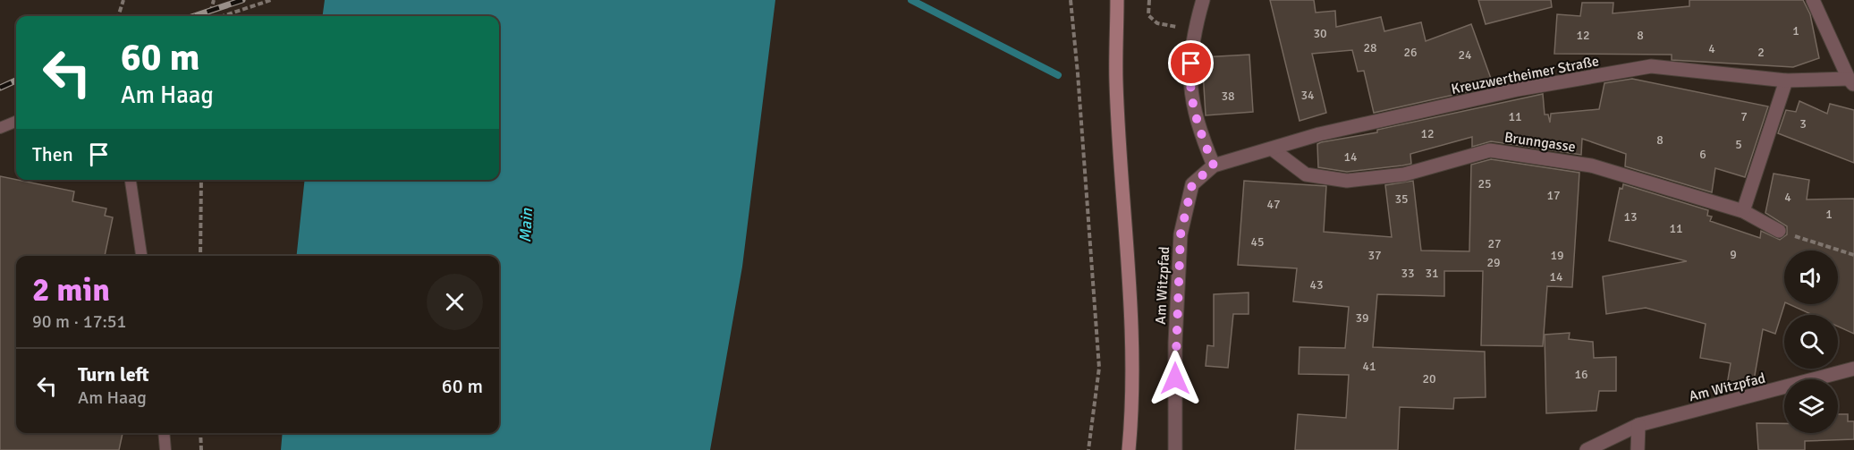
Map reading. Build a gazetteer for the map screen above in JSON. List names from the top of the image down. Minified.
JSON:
{"streets":{"street":["Kreuzwertheimer Straße","Brunngasse","Am Witzpfad"]},"crossings":[["Kreuzwertheimer Straße","Brunngasse"],["Kreuzwertheimer Straße","Am Witzpfad"]],"water":["Main"],"house_numbers":["1","30","12","8","28","4","26","2","24","34","38","11","7","3","12","8","5","6","14","25","17","4","35","47","1","13","11","45","27","9","37","19","29","33","31","14","43","39","41","16","20"],"page":{"turn":["60 m","Am Haag"],"then":"Then","heading":["2 min","90 m · 17:51"],"list":[{"name":"Turn left","note":"Am Haag","value":"60 m"}]}}
